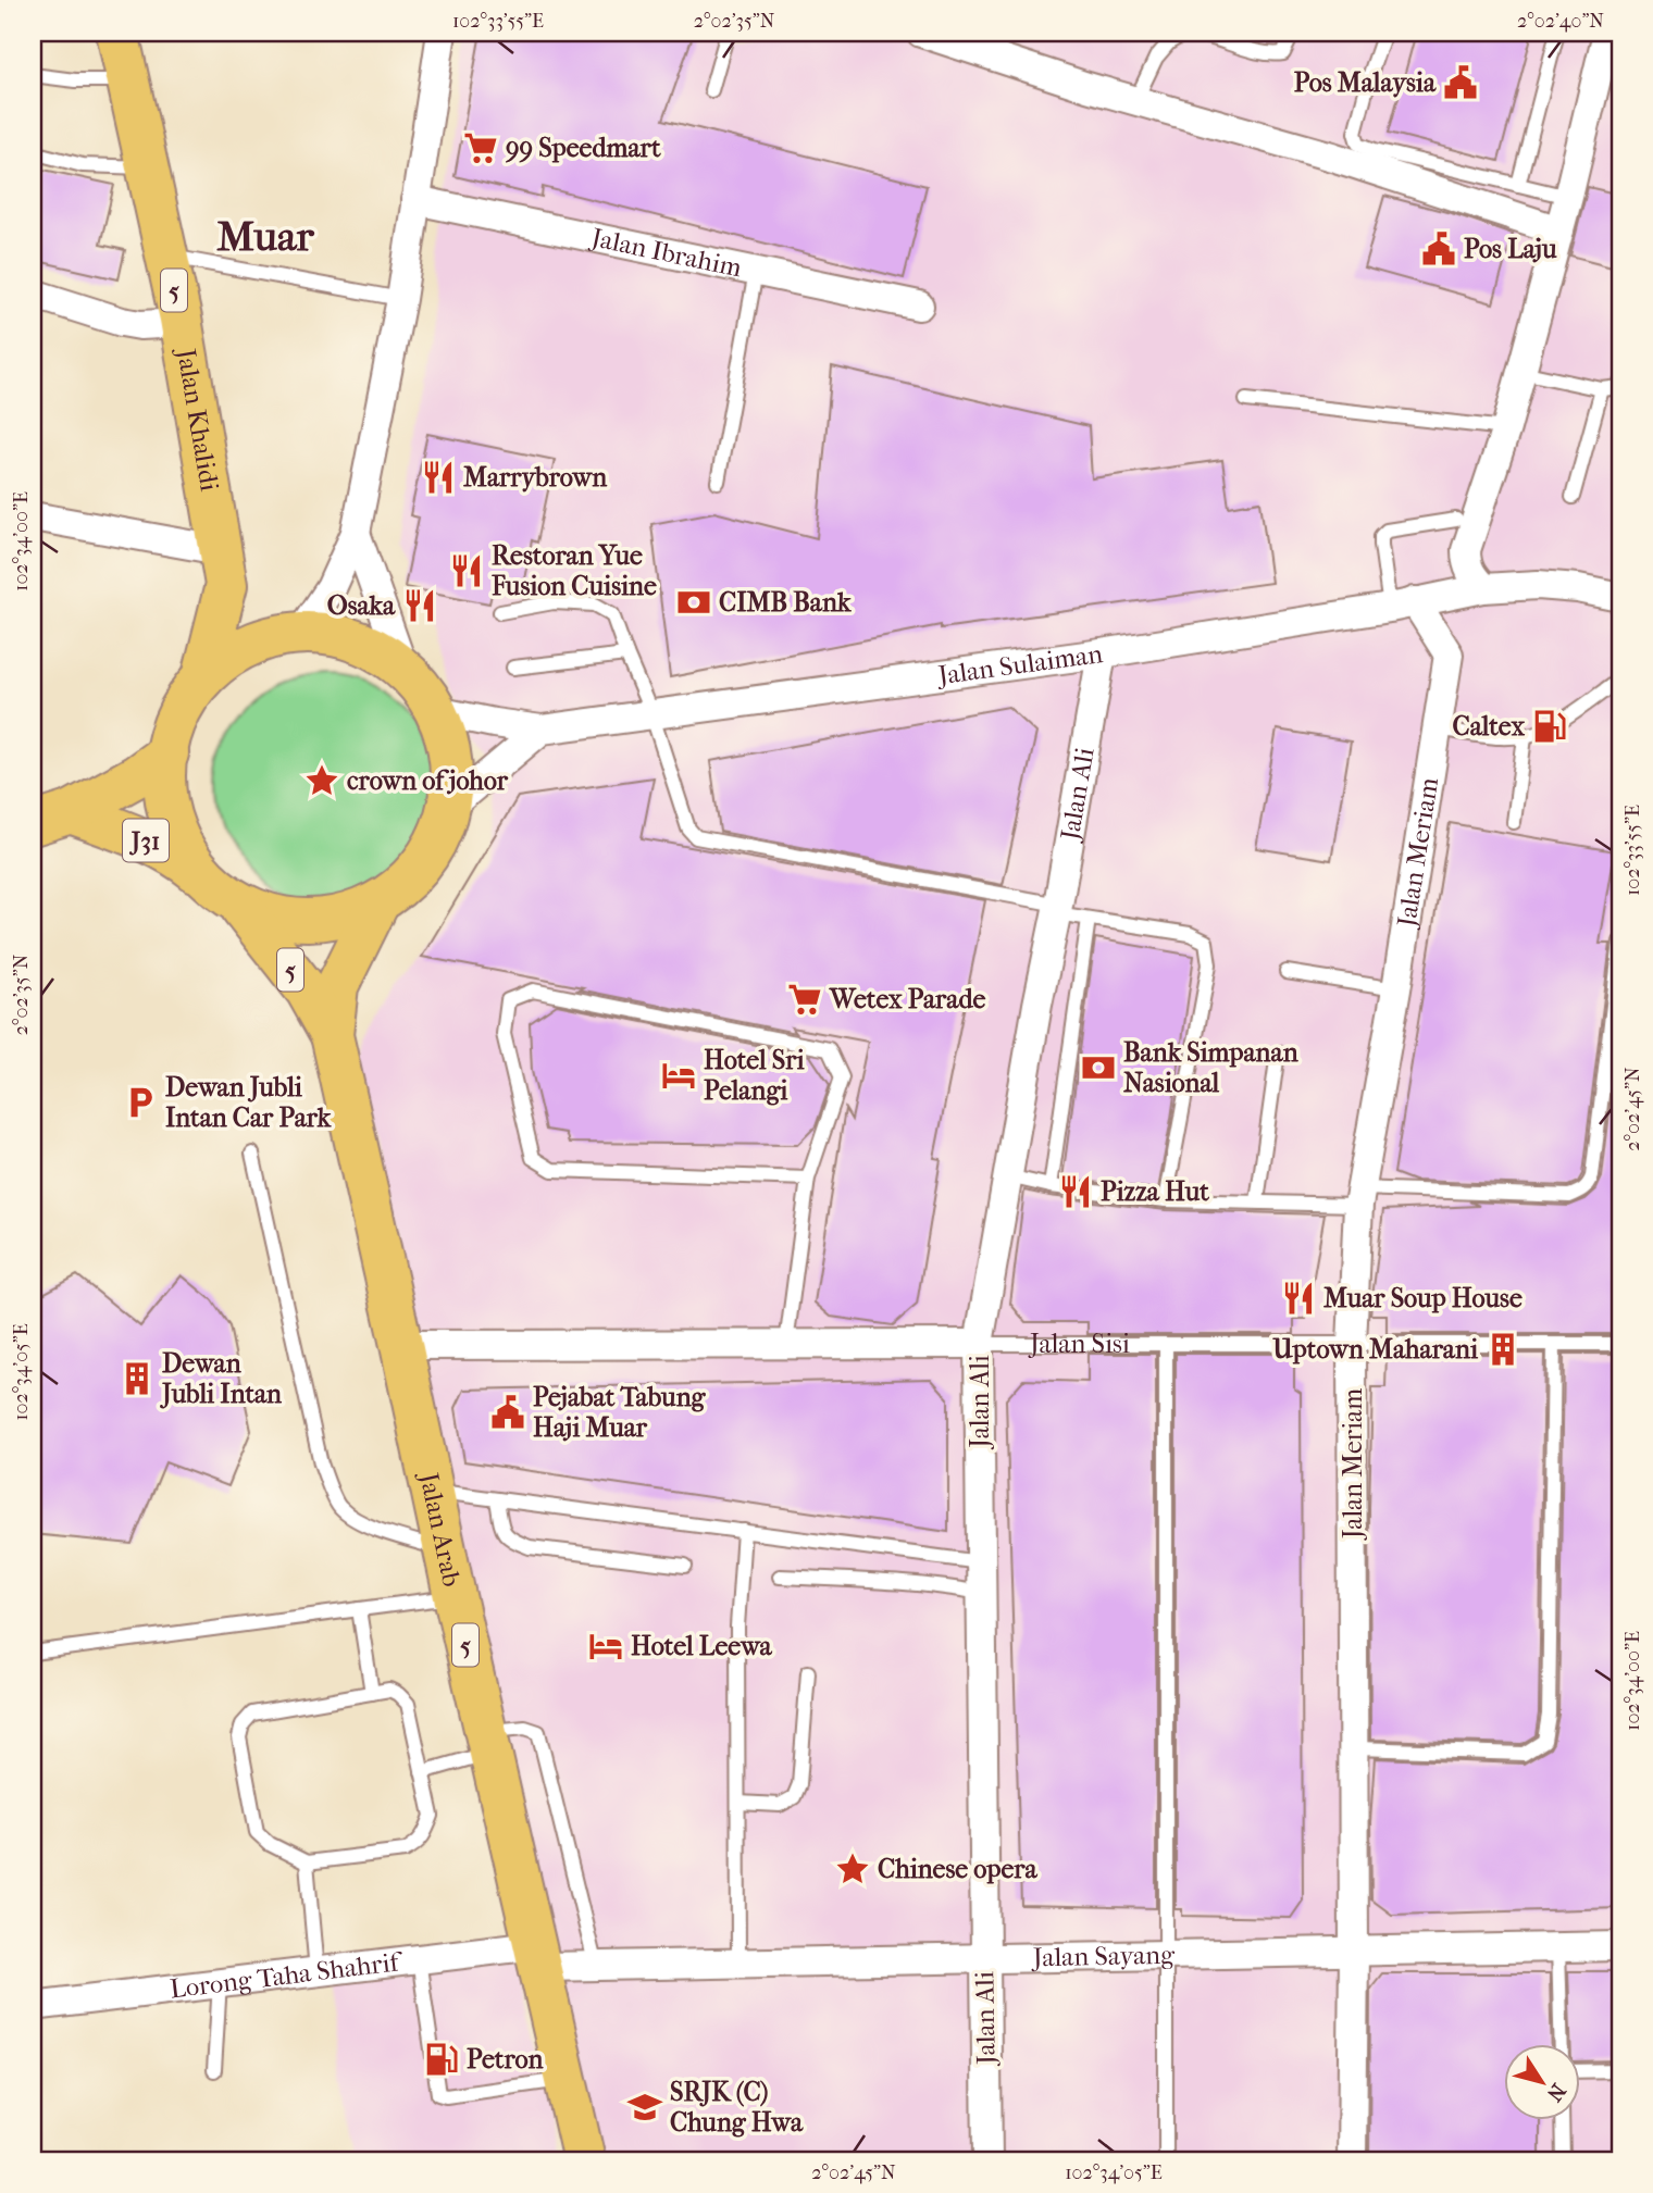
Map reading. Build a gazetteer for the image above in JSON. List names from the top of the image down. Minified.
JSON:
{"streets":{"main road":["5","Jalan Khalidi","J31","Jalan Arab"],"street":["Jalan Ibrahim","Jalan Sulaiman","Jalan Ali","Jalan Meriam","Jalan Sisi","Jalan Sayang","Lorong Taha Shahrif"]},"crossings":[["5","Jalan Khalidi"],["5","J31"],["5","Jalan Arab"],["Jalan Sulaiman","Jalan Ali"],["Jalan Sulaiman","Jalan Meriam"],["Jalan Ali","Jalan Sisi"],["Jalan Ali","Jalan Sayang"],["Jalan Meriam","Jalan Sisi"],["Jalan Meriam","Jalan Sayang"],["Jalan Sisi","Jalan Arab"],["Jalan Arab","Jalan Sayang"],["Jalan Arab","Lorong Taha Shahrif"],["Jalan Sayang","Lorong Taha Shahrif"]],"districts":["Muar"],"places":{"public building":["Pos Malaysia","Pos Laju","Pejabat Tabung Haji Muar"],"supermarket":["99 Speedmart","Wetex Parade"],"restaurant":["Marrybrown","Restoran Yue Fusion Cuisine","Osaka","Pizza Hut","Muar Soup House"],"bank":["CIMB Bank","Bank Simpanan Nasional"],"fuel station":["Caltex","Petron"],"place":["crown of johor","Chinese opera"],"hotel":["Hotel Sri Pelangi","Hotel Leewa"],"parking":["Dewan Jubli Intan Car Park"],"building":["Uptown Maharani","Dewan Jubli Intan"],"school or university":["SRJK (C) Chung Hwa"]},"north":"bottom right","coordinates":["102°33'55\"E","2°02'35\"N","2°02'40\"N","102°34'00\"E","2°02'45\"N","102°34'05\"E"]}
